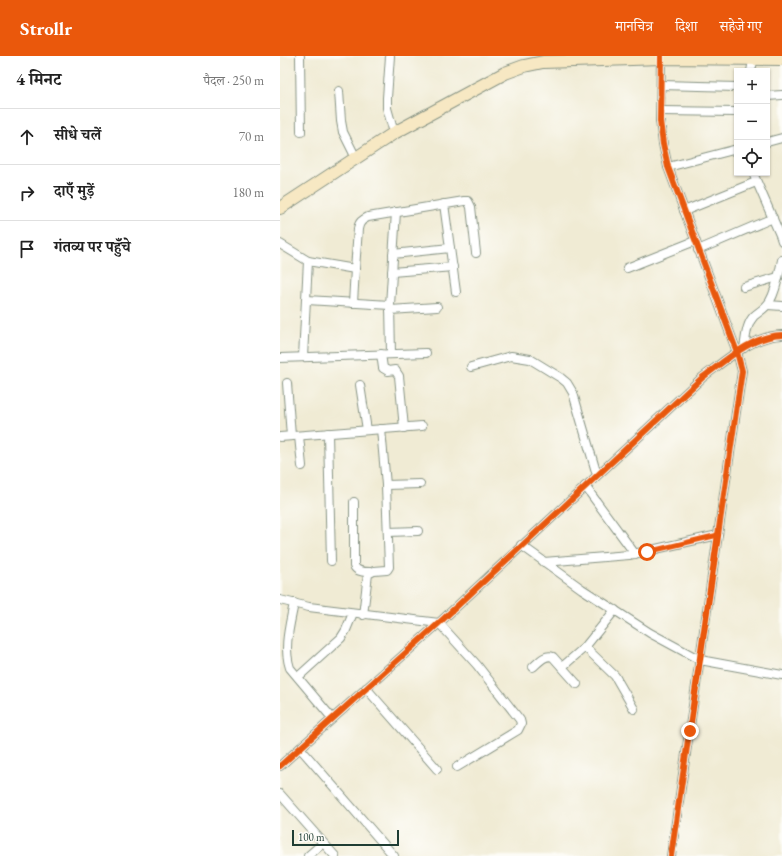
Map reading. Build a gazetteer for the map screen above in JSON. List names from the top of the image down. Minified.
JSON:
{"scale_bar":"100 m","page":{"header":"Strollr","nav":["मानचित्र","दिशा","सहेजे गए"],"heading":["4 मिनट","पैदल · 250 m"],"map_buttons":["+","−"],"list":[["सीधे चलें","70 m"],["दाएँ मुड़ें","180 m"],"गंतव्य पर पहुँचे"],"scale":"100 m"}}
